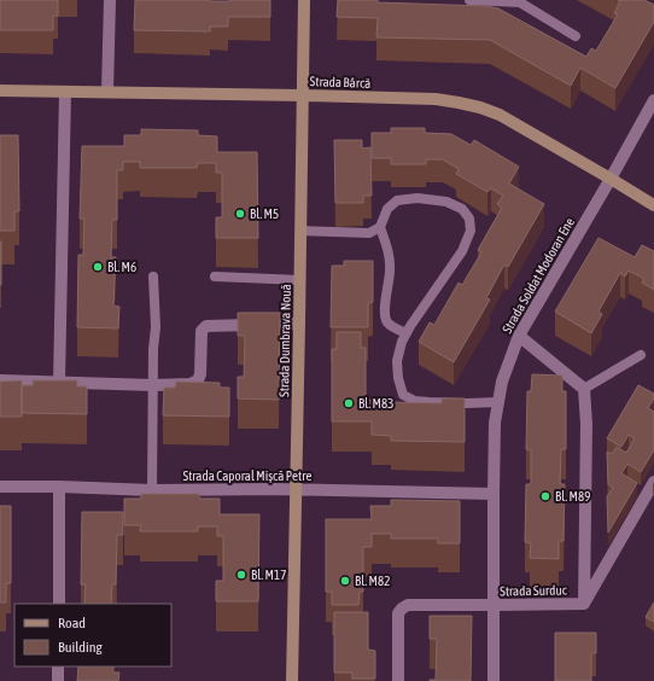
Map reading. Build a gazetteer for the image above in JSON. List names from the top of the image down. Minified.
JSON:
{"streets":{"street":["Strada Bârcă","Strada Soldat Modoran Ene","Strada Dumbrava Nouă","Strada Caporal Mișcă Petre","Strada Surduc"]},"crossings":[["Strada Bârcă","Strada Soldat Modoran Ene"],["Strada Bârcă","Strada Dumbrava Nouă"],["Strada Soldat Modoran Ene","Strada Caporal Mișcă Petre"],["Strada Soldat Modoran Ene","Strada Surduc"],["Strada Dumbrava Nouă","Strada Caporal Mișcă Petre"]],"places":["Bl. M5","Bl. M6","Bl. M83","Bl. M89","Bl. M17","Bl. M82"],"legend":["Road","Building"]}
